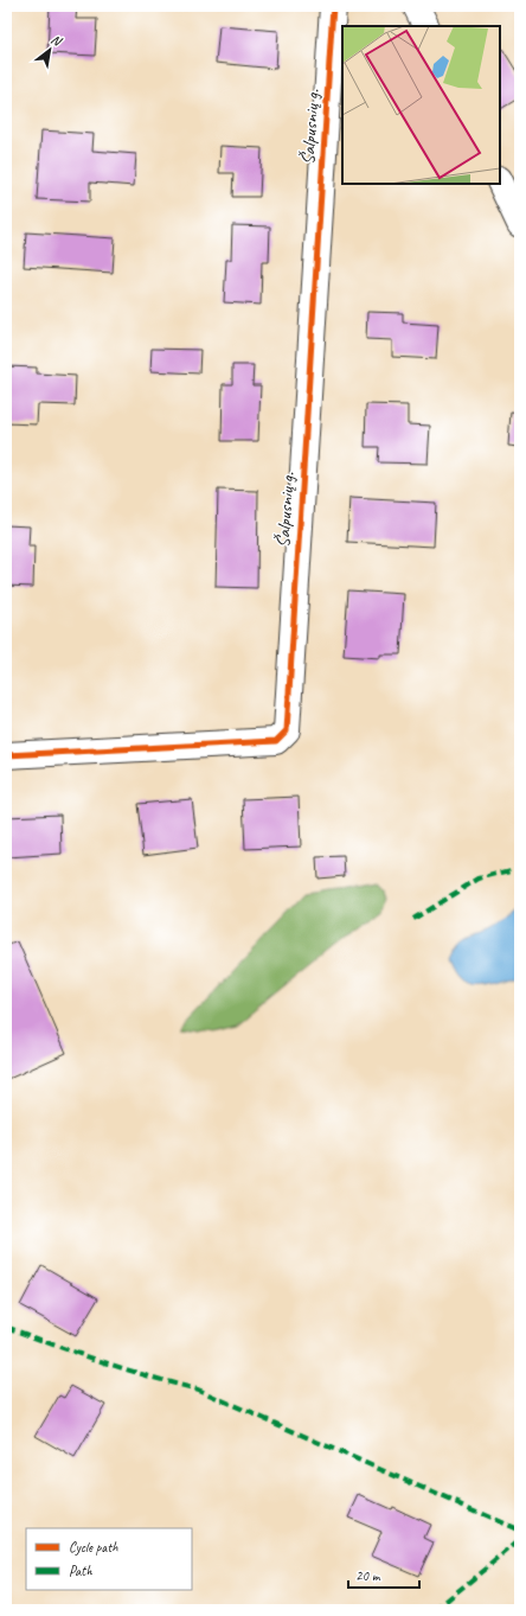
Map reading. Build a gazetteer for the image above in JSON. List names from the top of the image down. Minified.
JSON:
{"streets":{"street":["Šalpusnių g."]},"legend":["Cycle path","Path"],"scale_bar":"20 m","north":"top right"}
